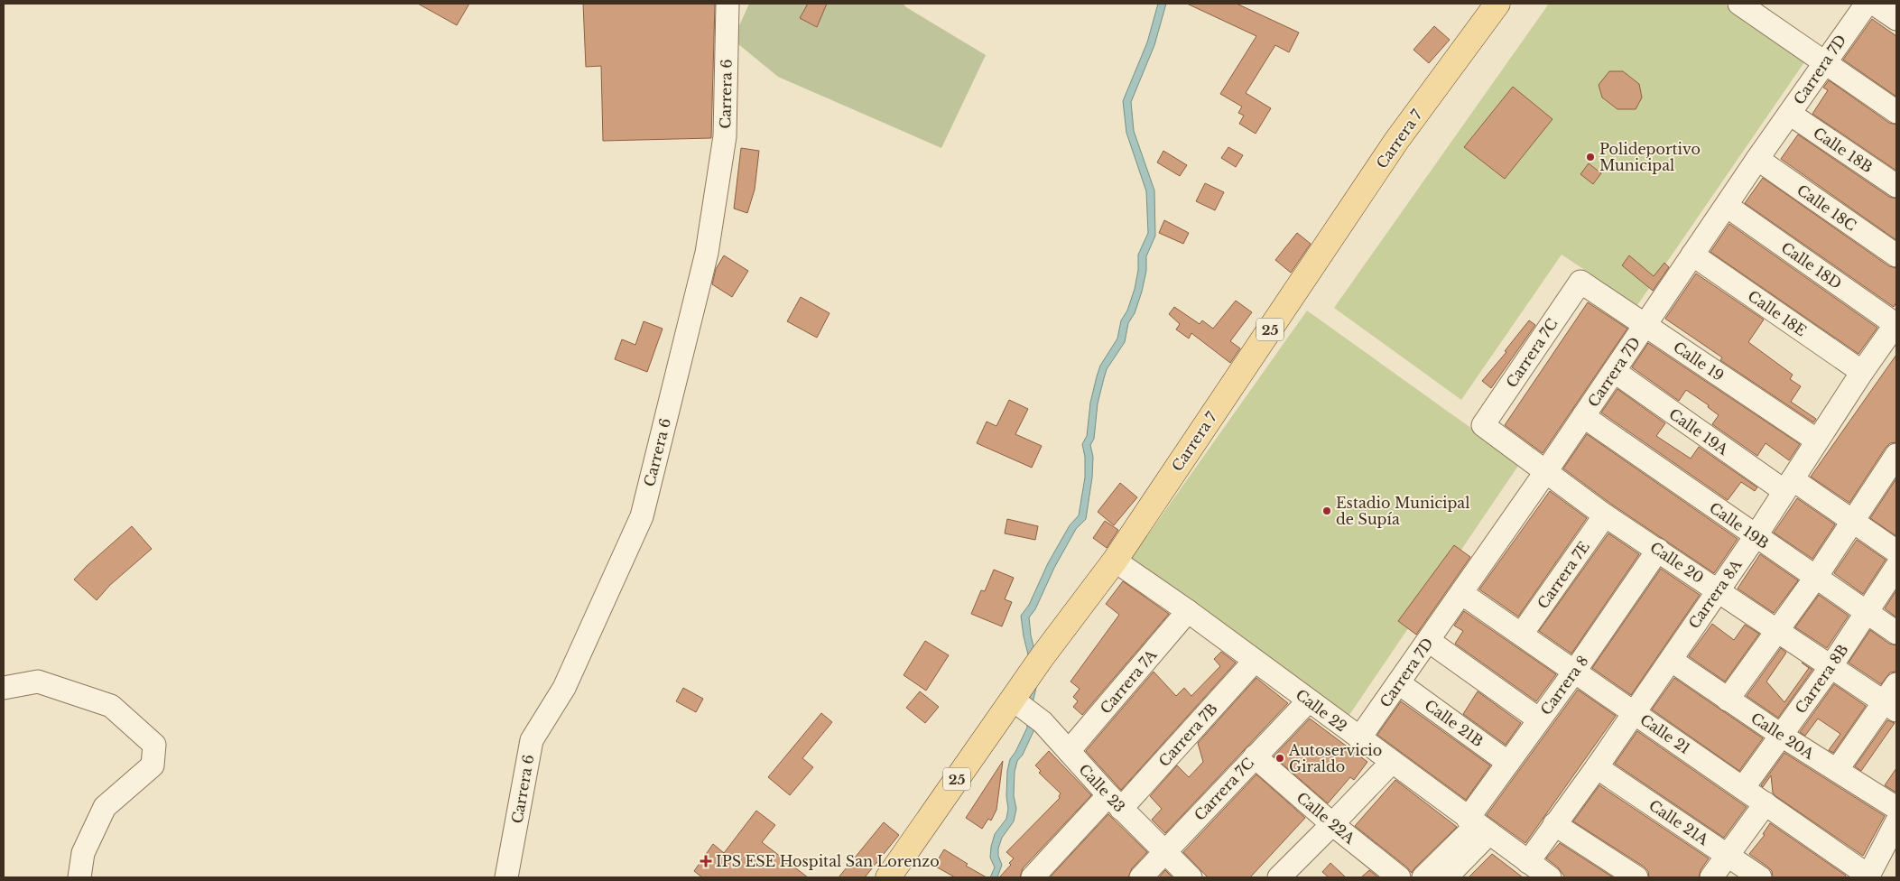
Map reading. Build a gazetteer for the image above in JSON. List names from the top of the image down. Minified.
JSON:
{"streets":{"main road":["Carrera 7","25"],"street":["Carrera 7D","Carrera 6","Calle 18B","Calle 18C","Calle 18D","Calle 18E","Carrera 7C","Calle 19","Calle 19A","Calle 19B","Calle 20","Carrera 7E","Carrera 8A","Carrera 8B","Carrera 7A","Carrera 8","Calle 22","Calle 21B","Calle 21","Carrera 7B","Calle 20A","Calle 23","Calle 22A","Calle 21A"]},"crossings":[["Carrera 7D","Calle 18B"],["Carrera 7D","Calle 18C"],["Carrera 7D","Calle 18D"],["Carrera 7D","Calle 18E"],["Carrera 7D","Calle 19"],["Carrera 7D","Calle 19A"],["Carrera 7D","Calle 19B"],["Carrera 7D","Calle 20"],["Carrera 7D","Calle 22"],["Carrera 7D","Calle 21B"],["Carrera 7D","Calle 21"],["Carrera 7","Calle 22"],["Carrera 7","Calle 23"],["Calle 18D","Carrera 8A"],["Calle 18E","Carrera 8A"],["Carrera 7C","Calle 19"],["Carrera 7C","Calle 20"],["Carrera 7C","Calle 22"],["Carrera 7C","Calle 23"],["Carrera 7C","Calle 22A"],["Calle 19","Carrera 8A"],["Calle 19A","Carrera 8A"],["Calle 19B","Carrera 8A"],["Calle 19B","Carrera 8B"],["Calle 20","Carrera 7E"],["Calle 20","Carrera 8A"],["Calle 20","Carrera 8B"],["Calle 20","Carrera 8"],["Carrera 7E","Calle 21"],["Carrera 8A","Calle 22"],["Carrera 8A","Calle 21"],["Carrera 8A","Calle 20A"],["Carrera 8A","Calle 21A"],["Carrera 8B","Calle 21"],["Carrera 8B","Calle 20A"],["Carrera 7A","Calle 22"],["Carrera 7A","Calle 23"],["Carrera 8","Calle 22"],["Carrera 8","Calle 21B"],["Carrera 8","Calle 21"],["Calle 22","Carrera 7B"],["Carrera 7B","Calle 23"]],"places":{"other":["Polideportivo Municipal","Estadio Municipal de Supía","Autoservicio Giraldo"],"health":["IPS ESE Hospital San Lorenzo"]}}
